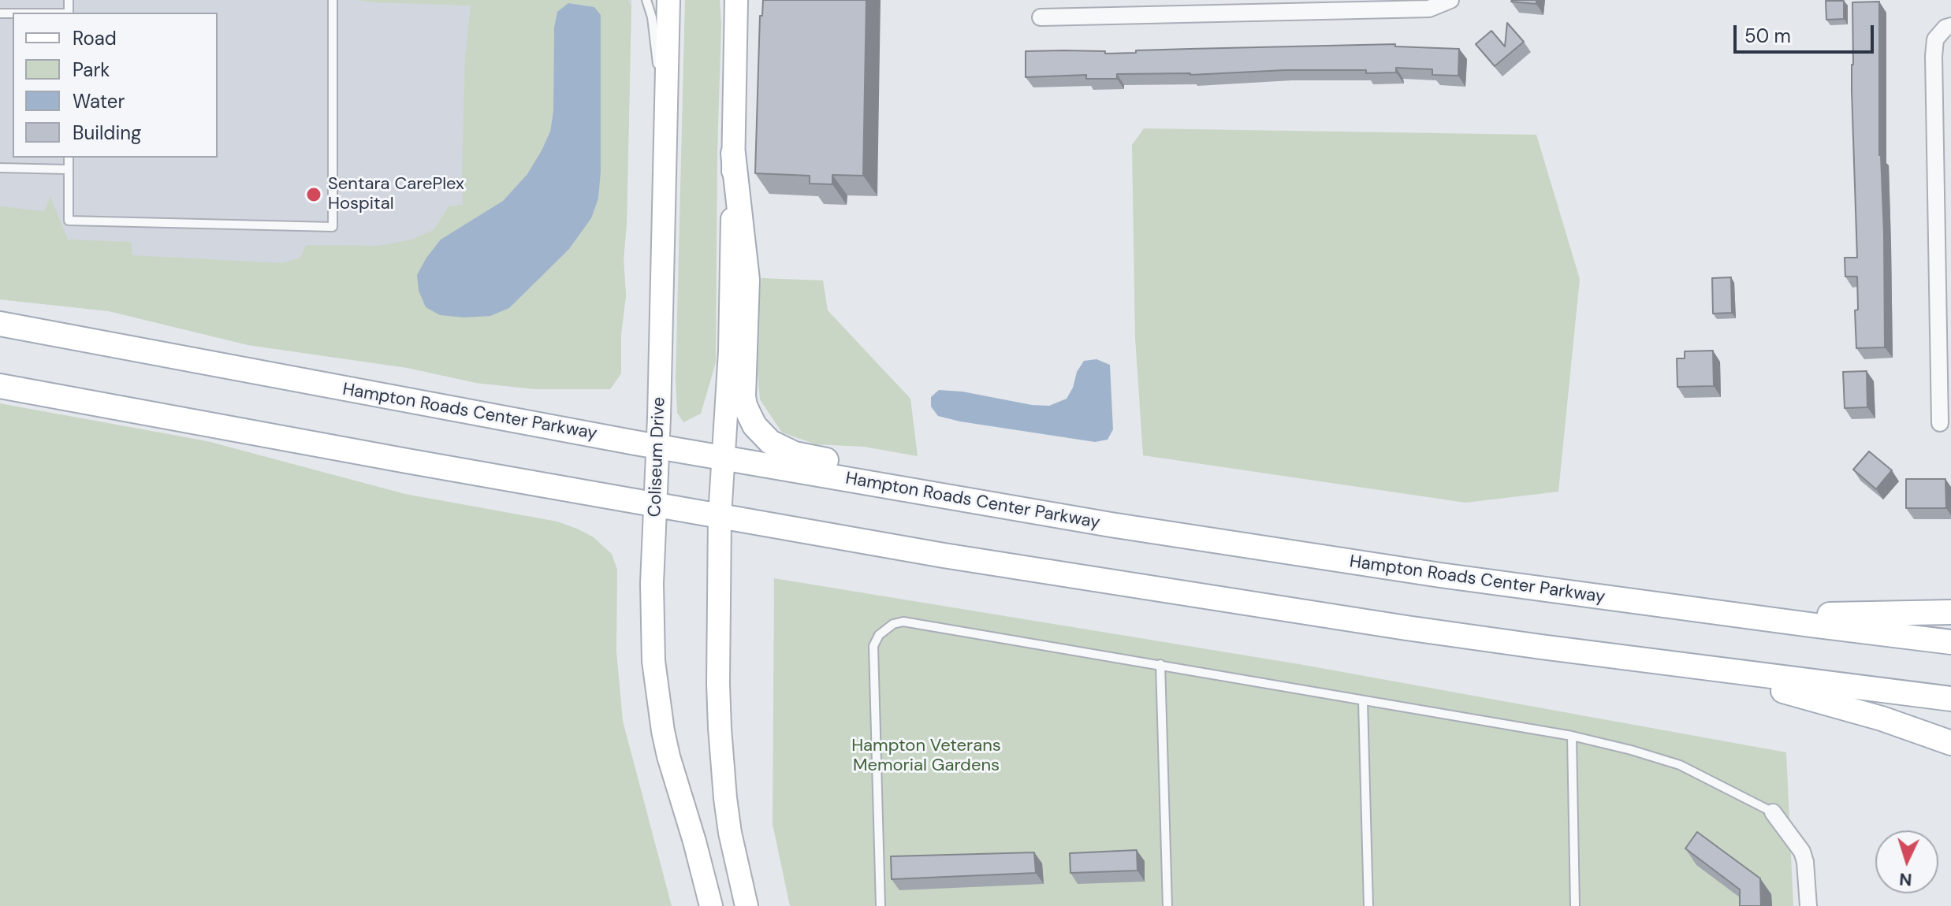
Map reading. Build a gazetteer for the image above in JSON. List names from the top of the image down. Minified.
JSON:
{"streets":{"main road":["Hampton Roads Center Parkway"],"street":["Coliseum Drive"]},"crossings":[["Hampton Roads Center Parkway","Coliseum Drive"]],"parks":["Hampton Veterans Memorial Gardens"],"places":["Sentara CarePlex Hospital"],"legend":["Road","Park","Water","Building"],"scale_bar":"50 m","north":"bottom"}
